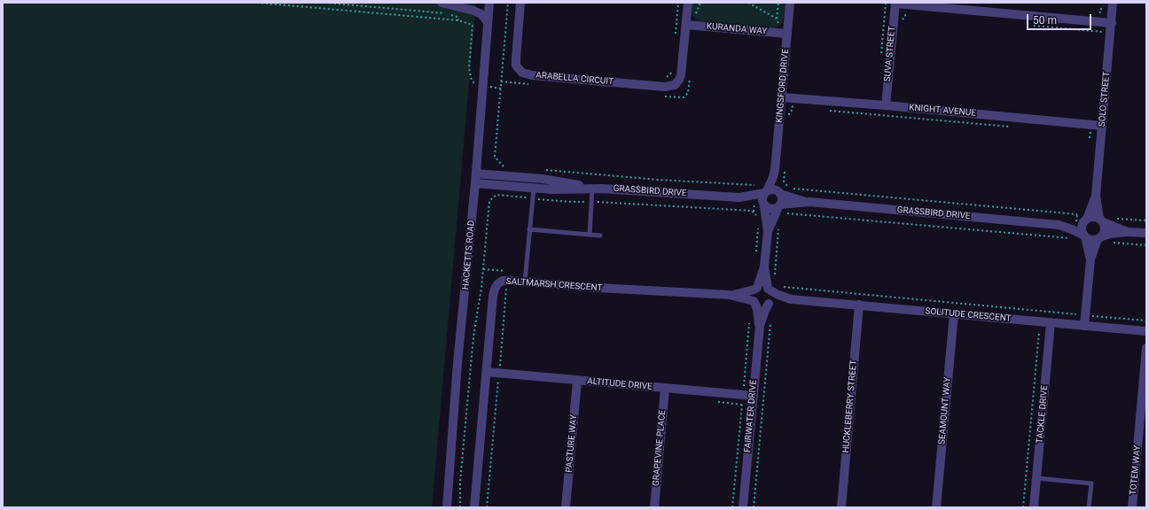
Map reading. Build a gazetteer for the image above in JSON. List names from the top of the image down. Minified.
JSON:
{"streets":{"street":["KURANDA WAY","SUVA STREET","ARABELLA CIRCUIT","KINGSFORD DRIVE","SOLO STREET","KNIGHT AVENUE","GRASSBIRD DRIVE","HACKETTS ROAD","SALTMARSH CRESCENT","SOLITUDE CRESCENT","ALTITUDE DRIVE","HUCKLEBERRY STREET","SEAMOUNT WAY","TACKLE DRIVE","FAIRWATER DRIVE","PASTURE WAY","GRAPEVINE PLACE","TOTEM WAY"]},"crossings":[["KURANDA WAY","ARABELLA CIRCUIT"],["KURANDA WAY","KINGSFORD DRIVE"],["SUVA STREET","KNIGHT AVENUE"],["KINGSFORD DRIVE","KNIGHT AVENUE"],["KINGSFORD DRIVE","GRASSBIRD DRIVE"],["SOLO STREET","KNIGHT AVENUE"],["SOLO STREET","GRASSBIRD DRIVE"],["GRASSBIRD DRIVE","HACKETTS ROAD"],["SALTMARSH CRESCENT","ALTITUDE DRIVE"],["SOLITUDE CRESCENT","HUCKLEBERRY STREET"],["SOLITUDE CRESCENT","SEAMOUNT WAY"],["SOLITUDE CRESCENT","TACKLE DRIVE"],["SOLITUDE CRESCENT","FAIRWATER DRIVE"],["ALTITUDE DRIVE","FAIRWATER DRIVE"],["ALTITUDE DRIVE","PASTURE WAY"],["ALTITUDE DRIVE","GRAPEVINE PLACE"]],"scale_bar":"50 m"}
